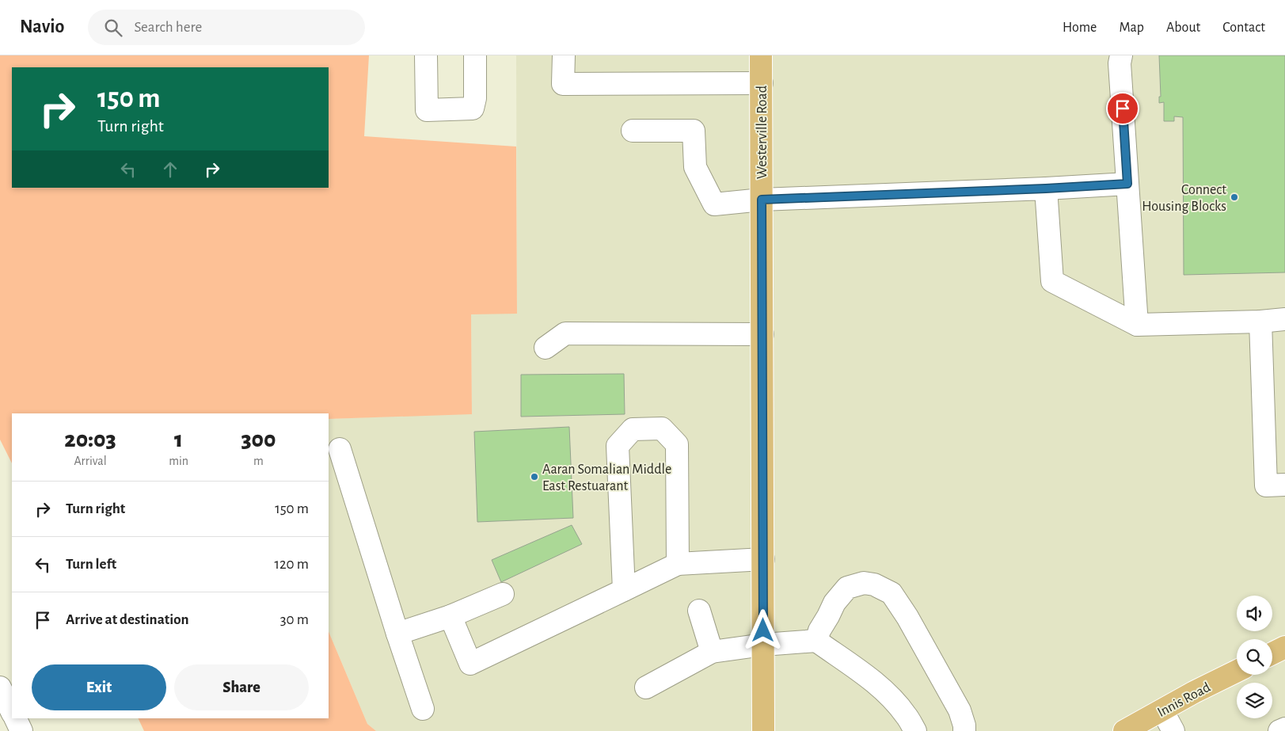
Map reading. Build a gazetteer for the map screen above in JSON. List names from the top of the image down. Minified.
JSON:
{"streets":{"main road":["Westerville Road","Innis Road"]},"places":["Connect Housing Blocks","Aaran Somalian Middle East Restuarant"],"page":{"header":"Navio","search":"Search here","nav":["Home","Map","About","Contact"],"turn":["150 m","Turn right"],"eta":["20:03","Arrival","1","min","300","m"],"list":[{"name":"Turn right","value":"150 m"},{"name":"Turn left","value":"120 m"},{"name":"Arrive at destination","value":"30 m"}],"buttons":["Exit","Share"]}}
